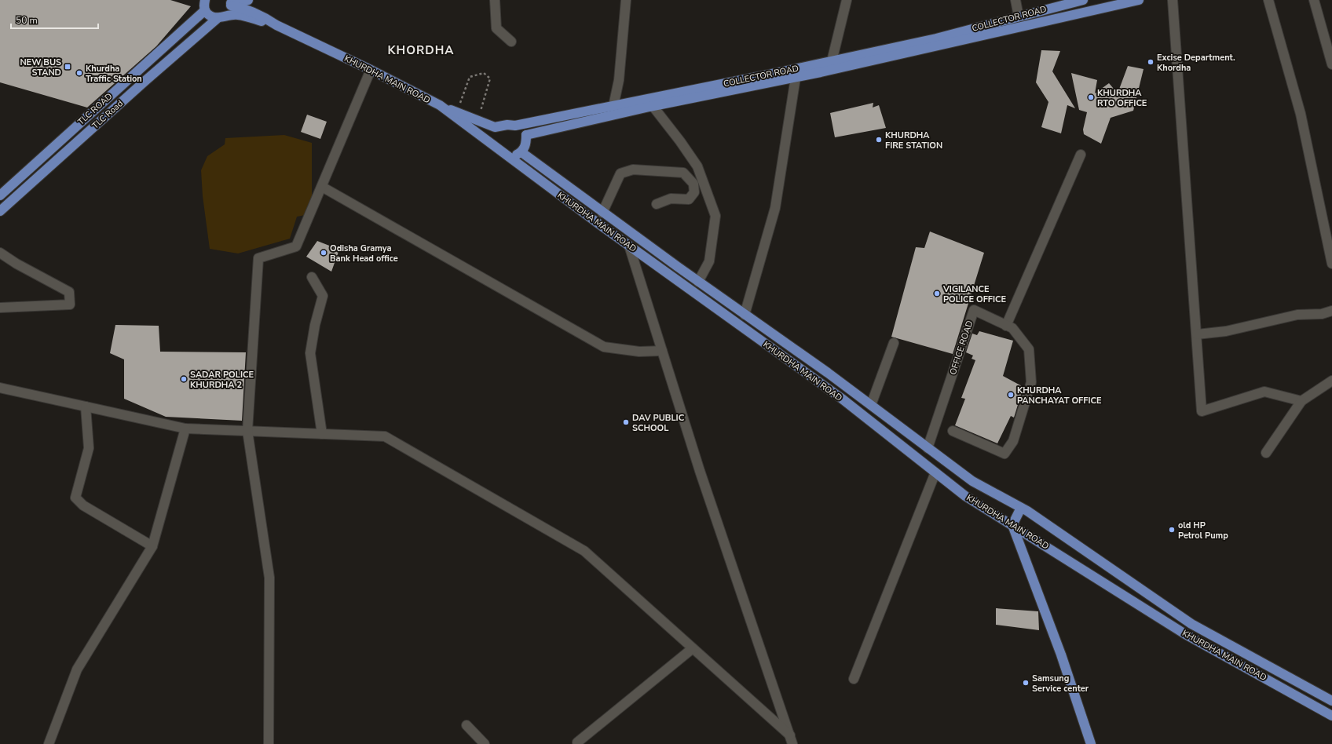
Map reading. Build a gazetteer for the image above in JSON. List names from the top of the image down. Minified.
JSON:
{"streets":{"main road":["COLLECTOR ROAD","KHURDHA MAIN ROAD","TLC ROAD","TLC Road"],"street":["OFFICE ROAD"]},"crossings":[["COLLECTOR ROAD","KHURDHA MAIN ROAD"],["KHURDHA MAIN ROAD","OFFICE ROAD"]],"districts":["KHORDHA"],"places":{"other":["Excise Department. Khordha","Khurdha Traffic Station","KHURDHA RTO OFFICE","KHURDHA FIRE STATION","Odisha Gramya Bank Head office","VIGILANCE POLICE OFFICE","SADAR POLICE KHURDHA 2","KHURDHA PANCHAYAT OFFICE","DAV PUBLIC SCHOOL","old HP Petrol Pump","Samsung Service center"],"transit":["NEW BUS STAND"]},"scale_bar":"50 m"}
